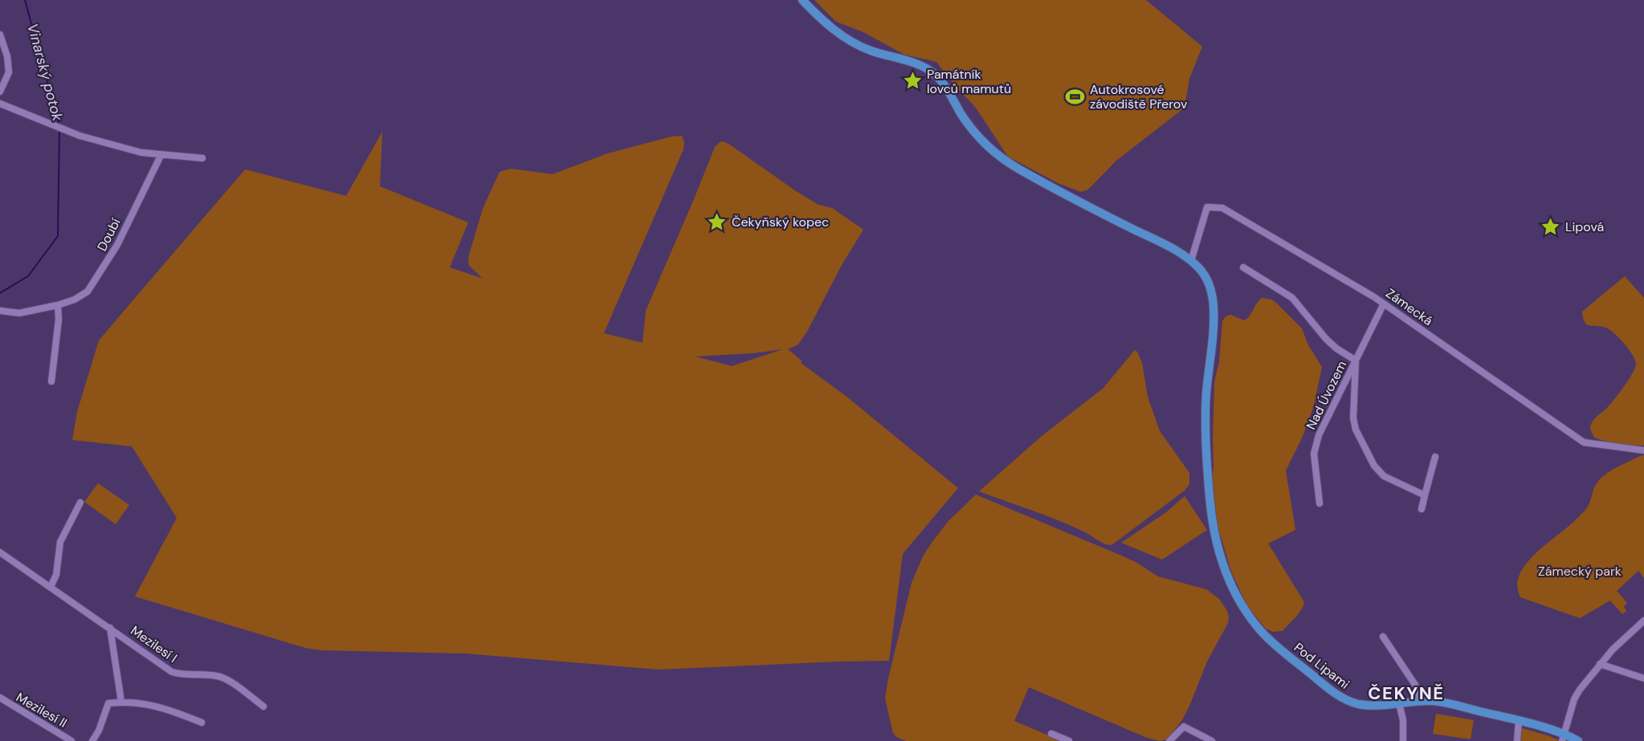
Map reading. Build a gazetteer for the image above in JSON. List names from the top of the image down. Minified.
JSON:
{"streets":{"main road":["Pod Lipami"],"street":["Doubí","Zámecká","Nad Úvozem","Mezilesí I","Mezilesí II"]},"crossings":[["Zámecká","Nad Úvozem"],["Zámecká","Pod Lipami"]],"districts":["ČEKYNĚ"],"water":["Vinarský potok"],"parks":["Zámecký park"],"places":{"place":["Památník lovců mamutů","Čekyňský kopec","Lipová"],"sports":["Autokrosové závodiště Přerov"]}}
